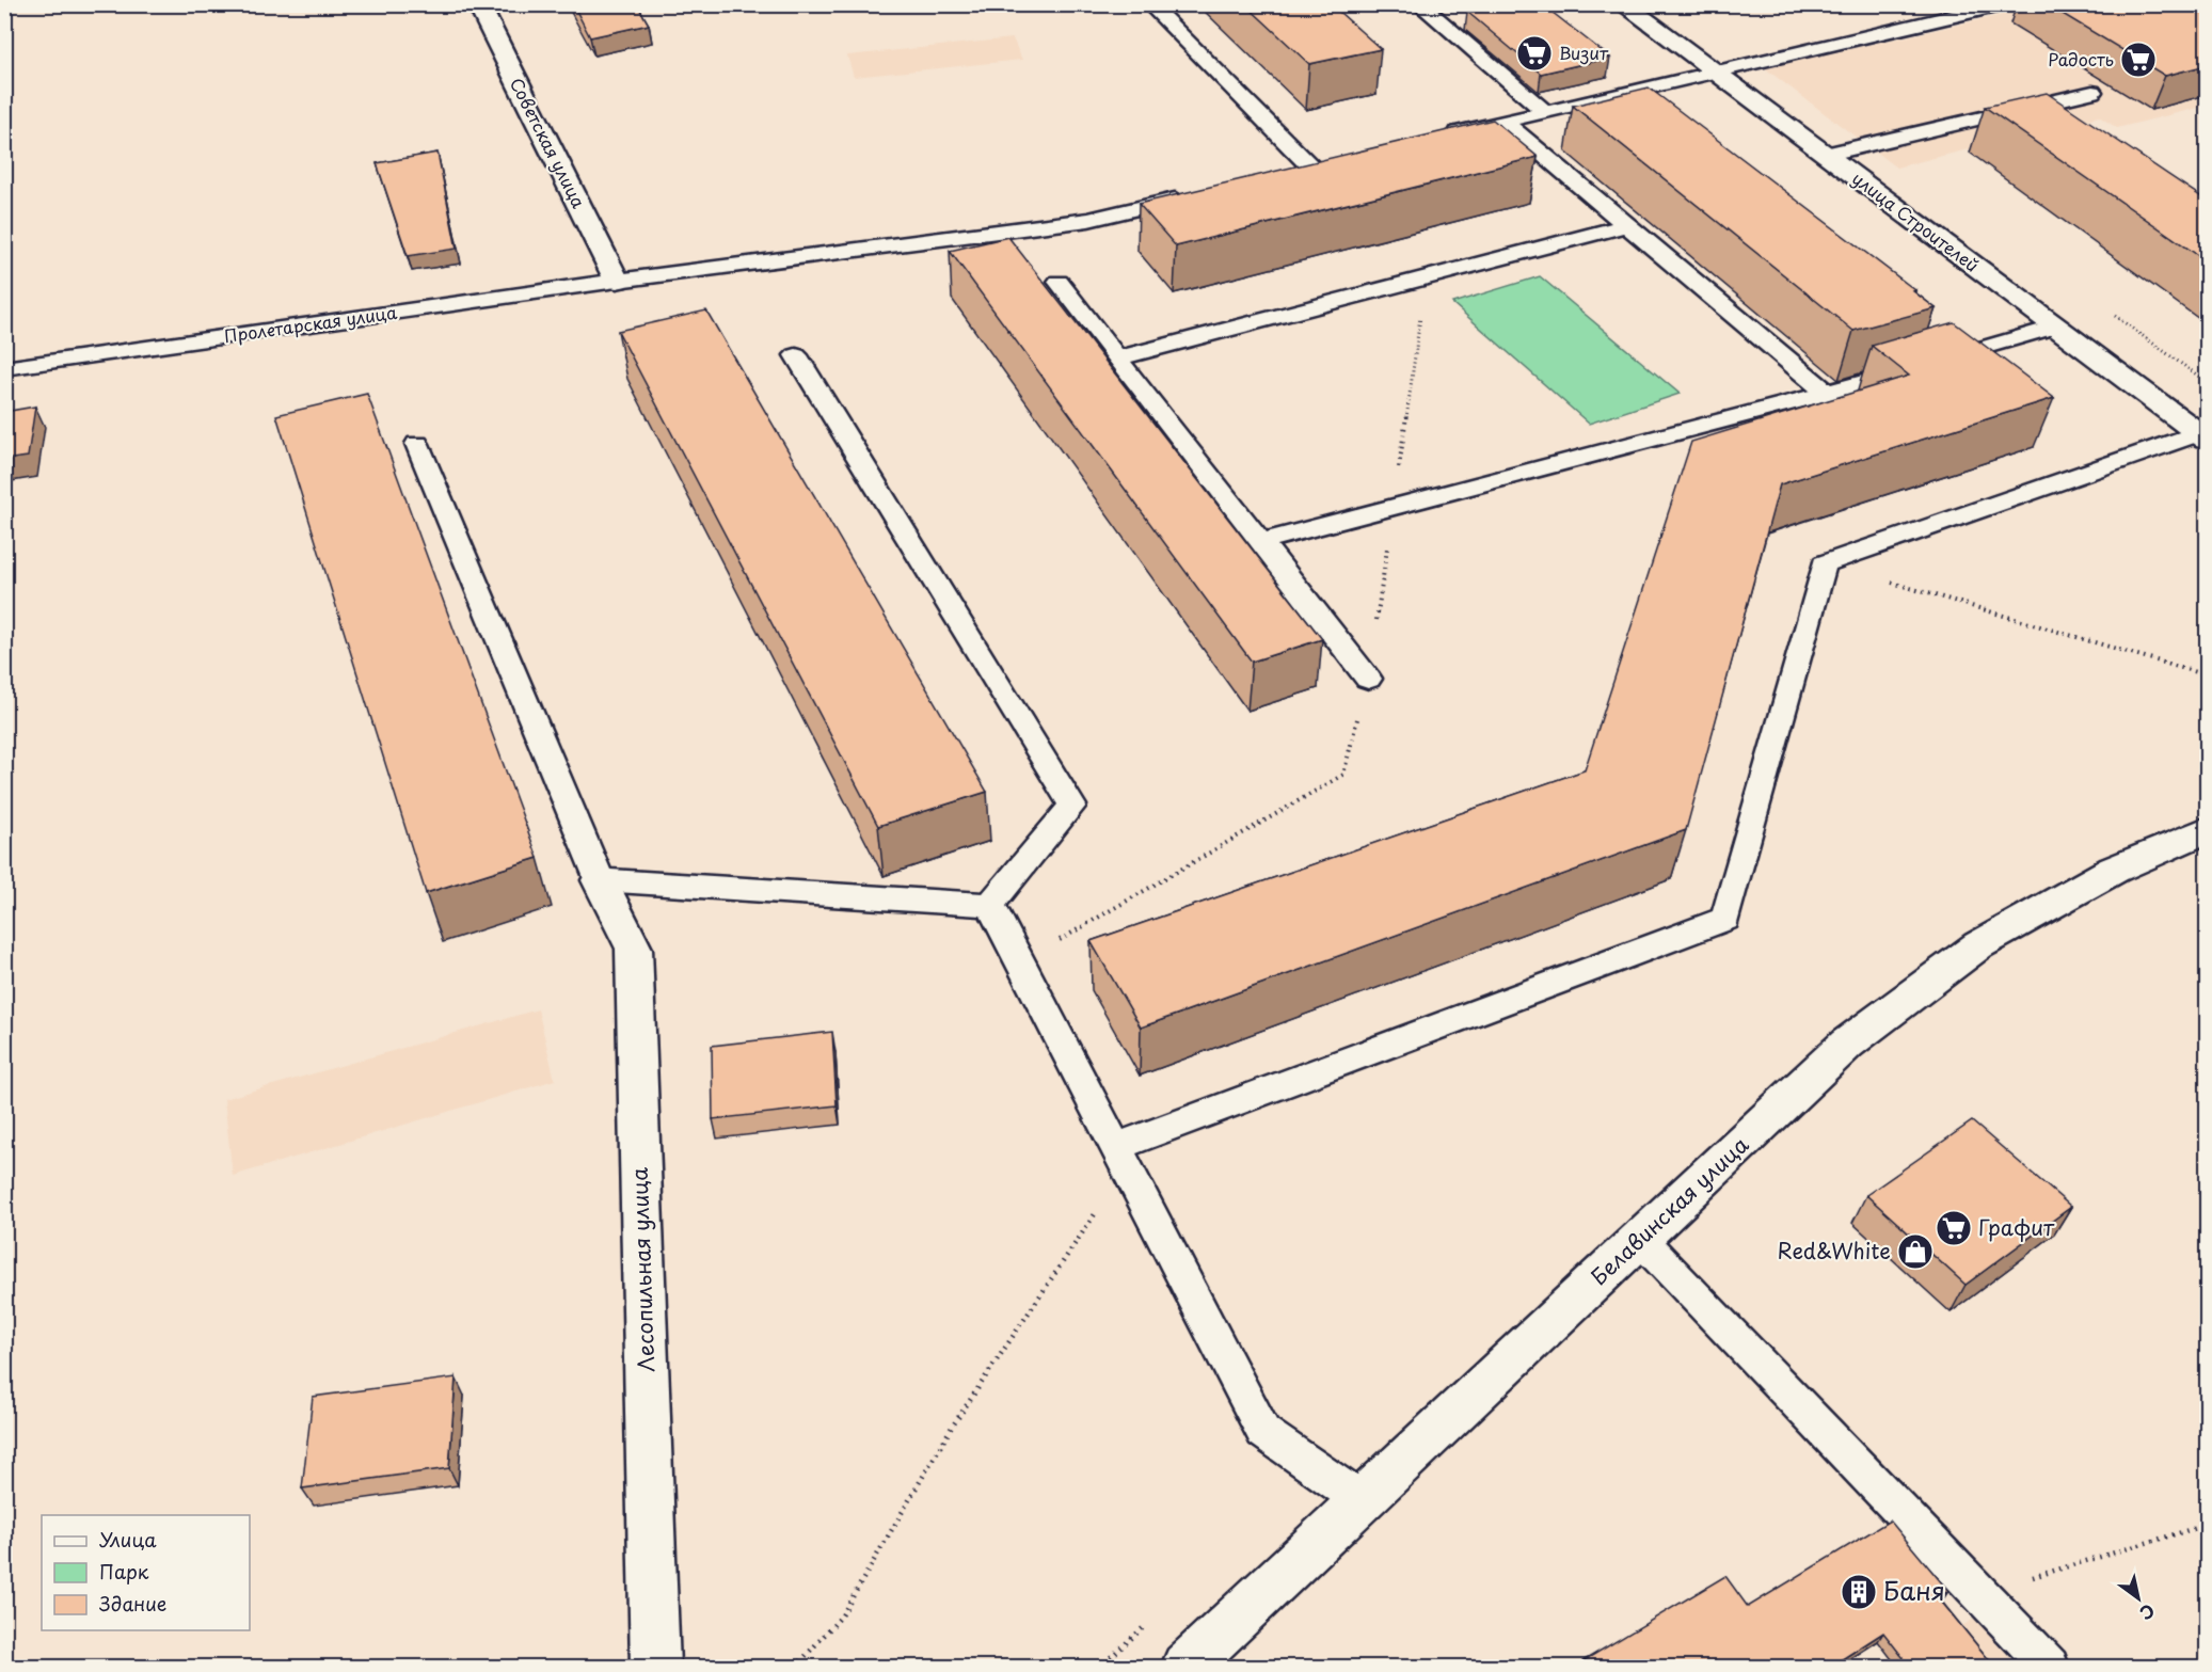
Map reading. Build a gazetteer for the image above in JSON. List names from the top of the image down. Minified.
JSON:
{"streets":{"main road":["Советская улица","улица Строителей","Белавинская улица","Лесопильная улица"],"lane":["Пролетарская улица"]},"crossings":[["Советская улица","Пролетарская улица"]],"places":{"supermarket":["Визит","Радость","Графит"],"shop":["Red&White"],"building":["Баня"]},"legend":["Улица","Парк","Здание"],"north":"bottom right"}
